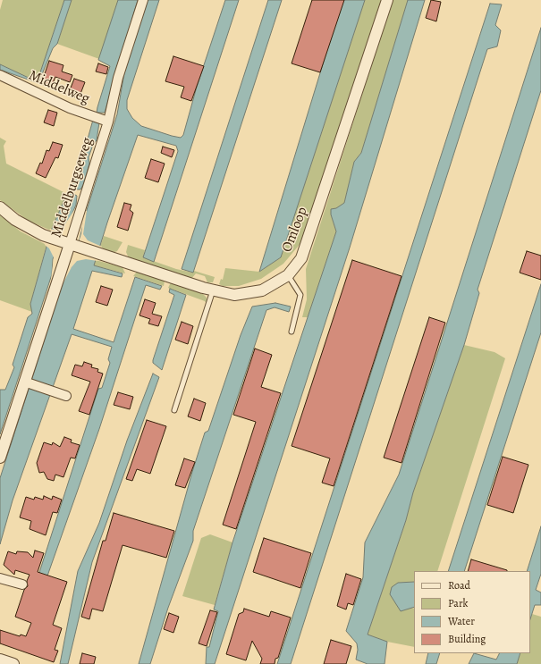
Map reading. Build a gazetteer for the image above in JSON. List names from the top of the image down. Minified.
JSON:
{"streets":{"street":["Middelweg","Middelburgseweg","Omloop"]},"crossings":[["Middelweg","Middelburgseweg"],["Middelburgseweg","Omloop"]],"legend":["Road","Park","Water","Building"]}
